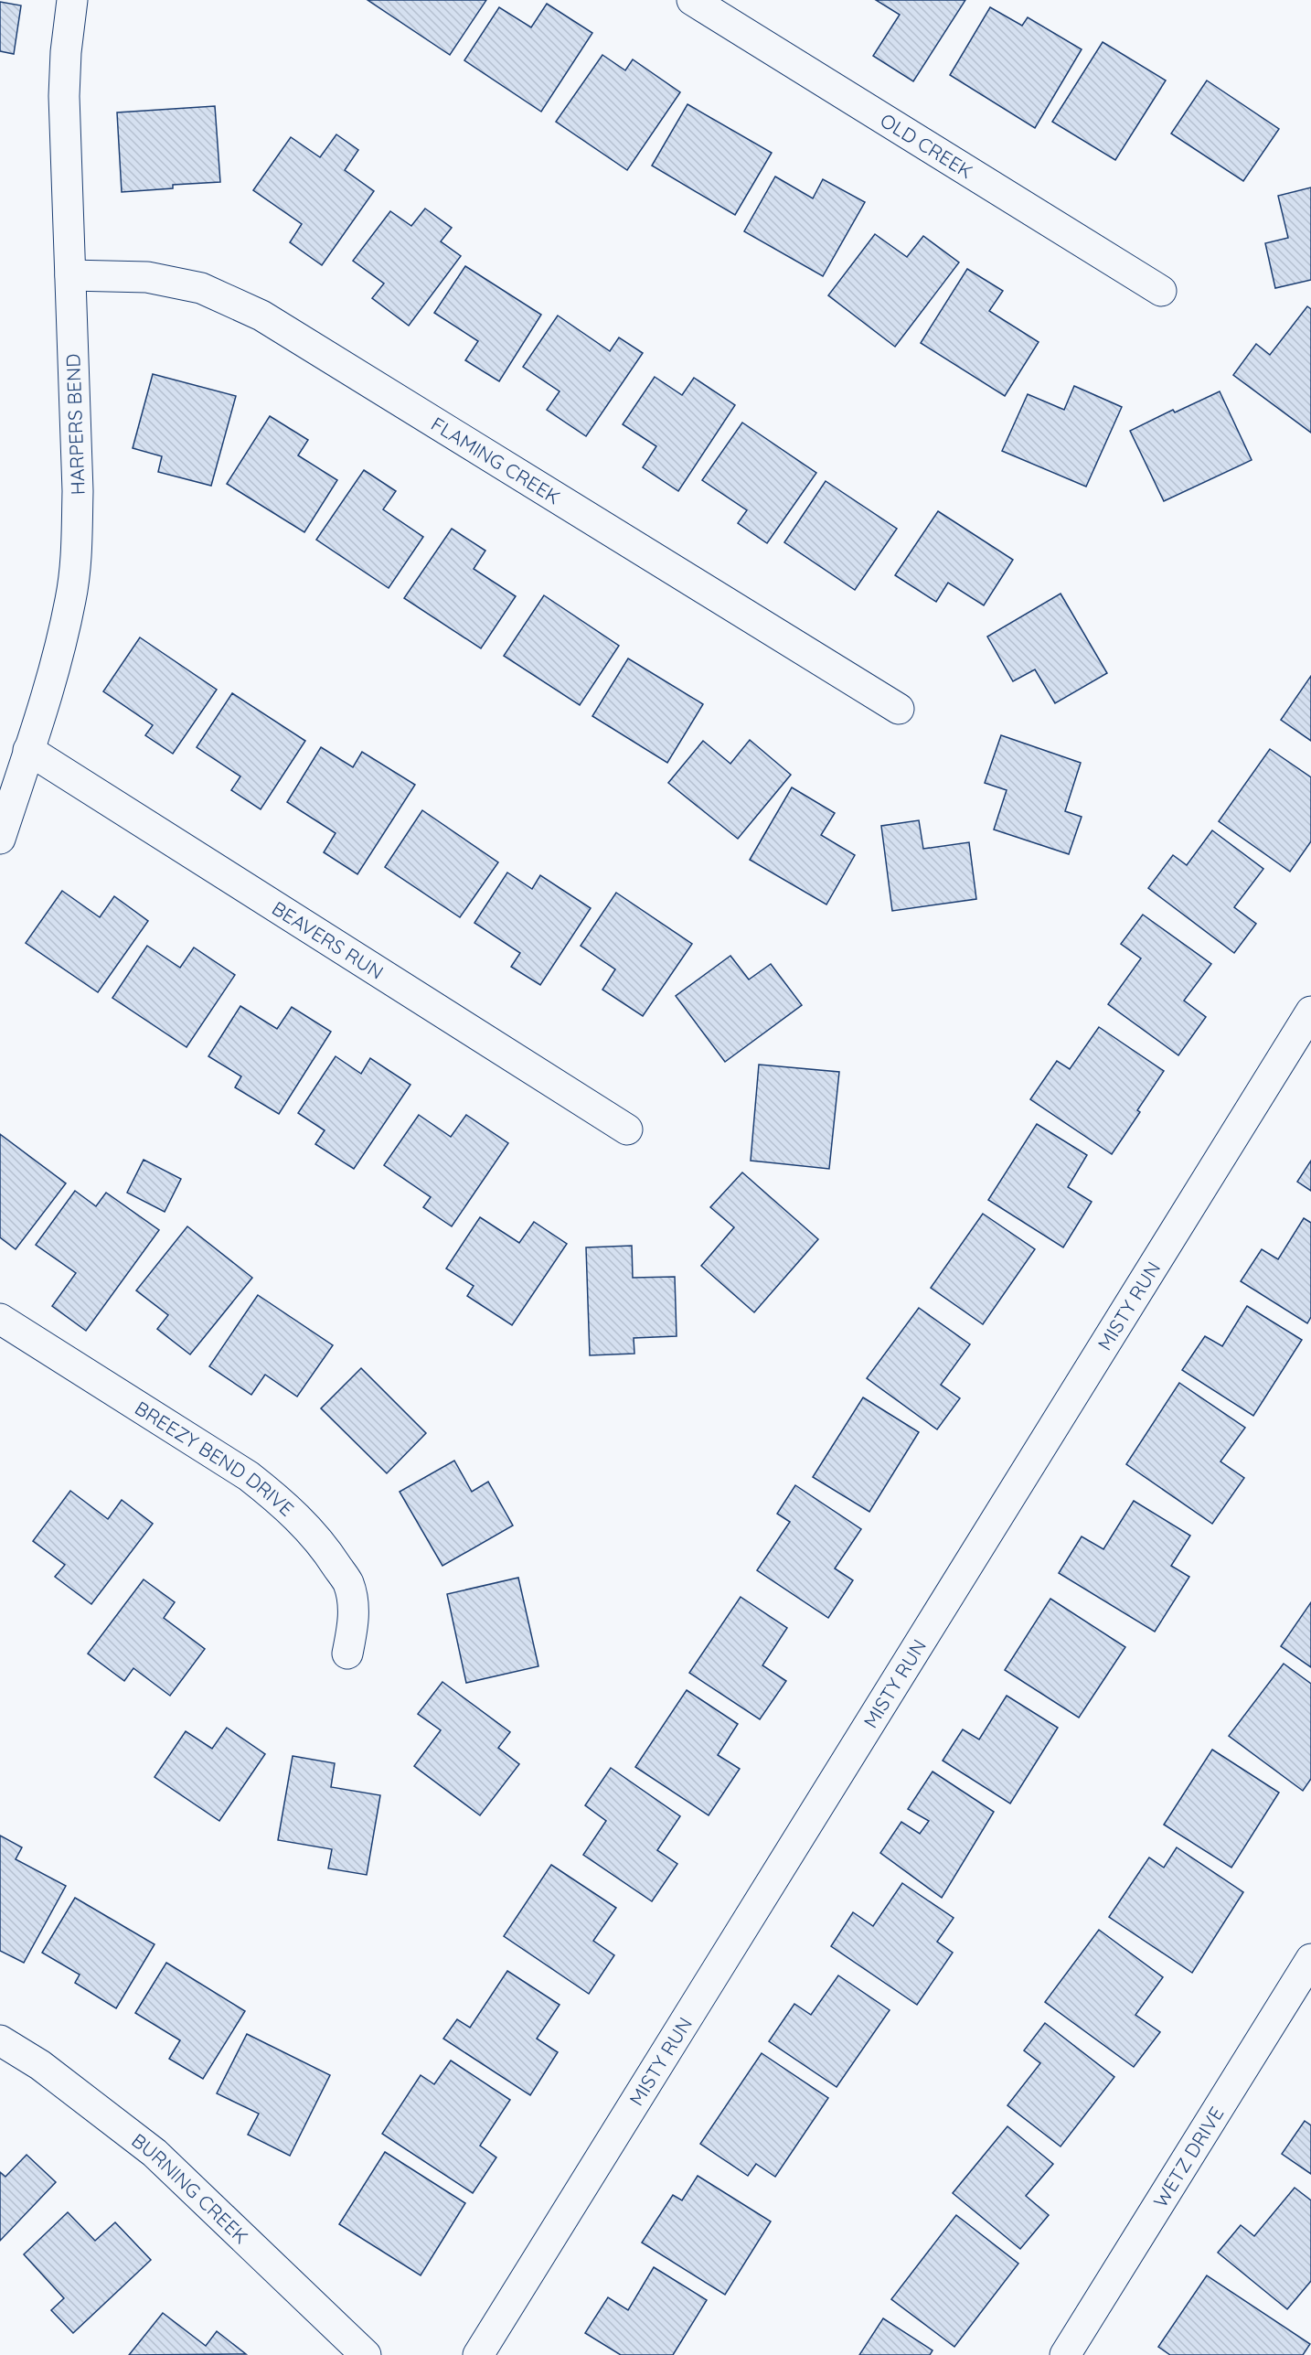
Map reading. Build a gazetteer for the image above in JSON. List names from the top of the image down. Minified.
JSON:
{"streets":{"street":["OLD CREEK","HARPERS BEND","FLAMING CREEK","BEAVERS RUN","MISTY RUN","BREEZY BEND DRIVE","WETZ DRIVE","BURNING CREEK"]},"crossings":[["HARPERS BEND","FLAMING CREEK"],["HARPERS BEND","BEAVERS RUN"]]}
